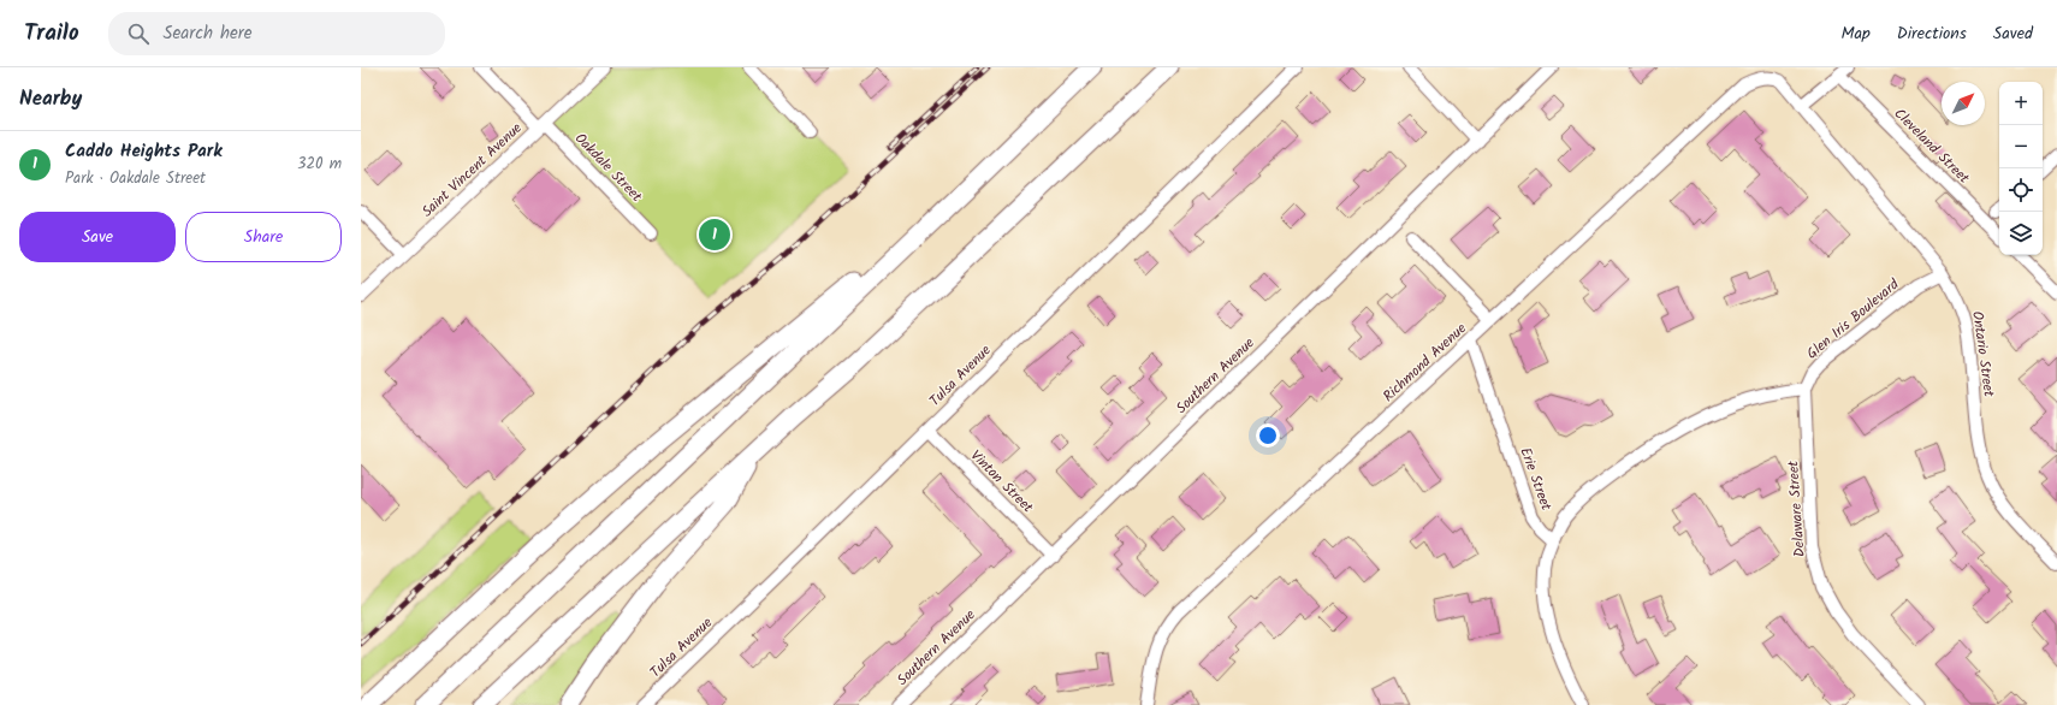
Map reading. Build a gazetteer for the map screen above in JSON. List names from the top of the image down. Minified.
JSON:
{"streets":{"street":["Cleveland Street","Oakdale Street","Saint Vincent Avenue","Glen Iris Boulevard","Ontario Street","Richmond Avenue","Tulsa Avenue","Southern Avenue","Erie Street","Vinton Street","Delaware Street"]},"crossings":[["Oakdale Street","Saint Vincent Avenue"],["Glen Iris Boulevard","Ontario Street"],["Glen Iris Boulevard","Delaware Street"],["Ontario Street","Richmond Avenue"],["Richmond Avenue","Erie Street"],["Tulsa Avenue","Vinton Street"],["Southern Avenue","Vinton Street"]],"north":"top right","page":{"header":"Trailo","search":"Search here","nav":["Map","Directions","Saved"],"heading":"Nearby","map_buttons":["+","−"],"list":[{"mark":"1","name":"Caddo Heights Park","note":"Park · Oakdale Street","value":"320 m"}],"buttons":["Save","Share"],"pins":"1"}}
